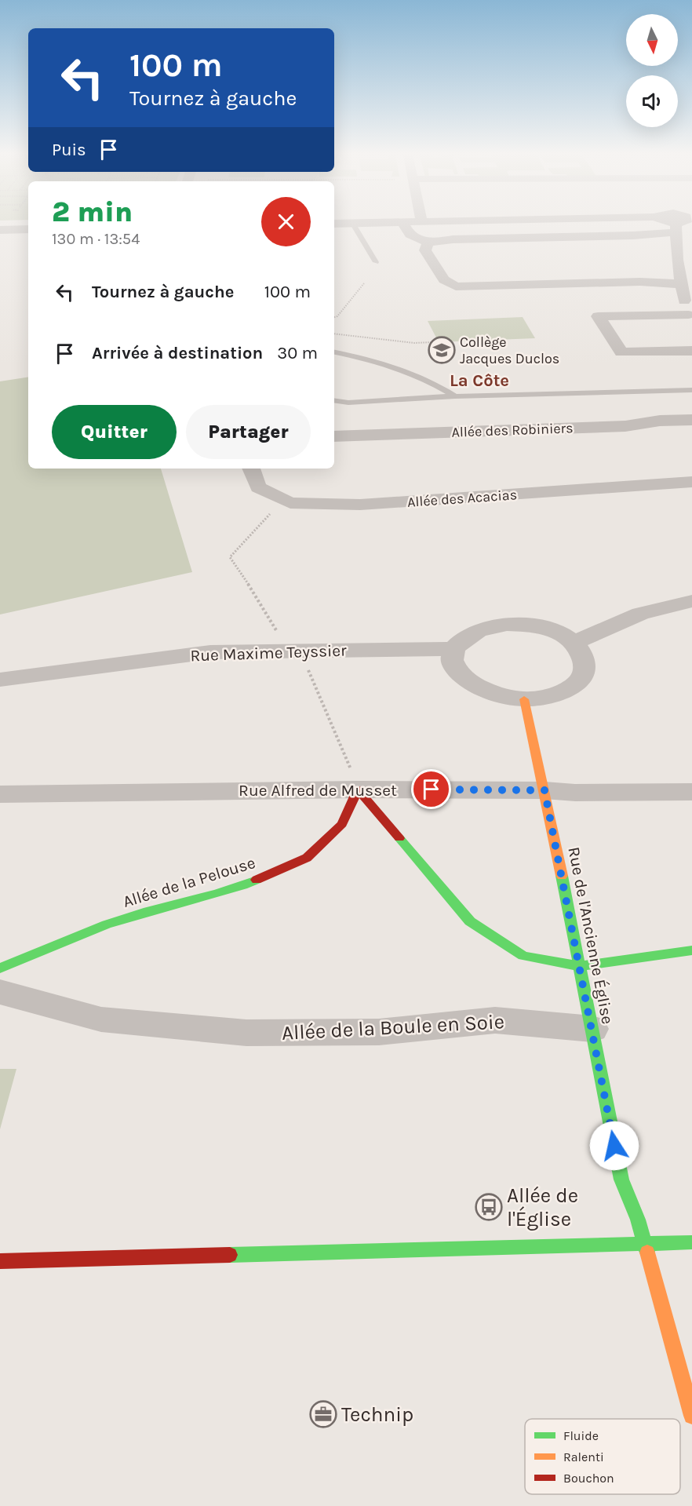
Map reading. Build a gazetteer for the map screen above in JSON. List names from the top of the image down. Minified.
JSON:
{"streets":{"street":["Allée des Robiniers","Allée des Acacias","Rue Maxime Teyssier","Rue Alfred de Musset","Allée de la Pelouse","Rue de l'Ancienne Église","Allée de la Boule en Soie"]},"crossings":[["Rue Maxime Teyssier","Rue de l'Ancienne Église"],["Rue Alfred de Musset","Allée de la Pelouse"],["Rue Alfred de Musset","Rue de l'Ancienne Église"],["Rue de l'Ancienne Église","Allée de la Boule en Soie"]],"districts":["La Côte"],"places":{"school or university":["Collège Jacques Duclos"],"bus stop":["Allée de l'Église"],"office":["Technip"]},"legend":["Fluide","Ralenti","Bouchon"],"north":"bottom","page":{"turn":["100 m","Tournez à gauche"],"then":"Puis","heading":["2 min","130 m · 13:54"],"list":[{"name":"Tournez à gauche","value":"100 m"},{"name":"Arrivée à destination","value":"30 m"}],"buttons":["Quitter","Partager"]}}
